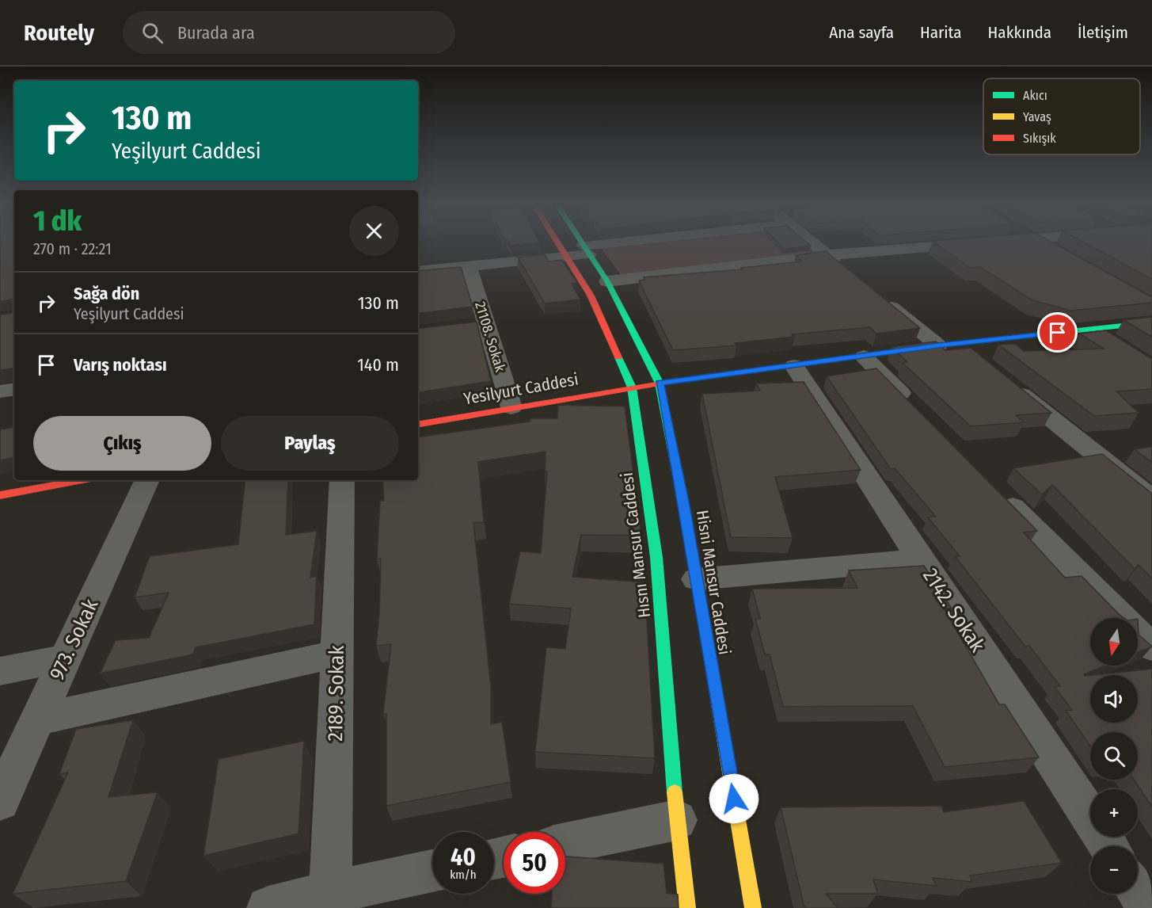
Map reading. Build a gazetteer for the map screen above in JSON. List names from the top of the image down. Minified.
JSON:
{"streets":{"main road":["Yesilyurt Caddesi","Hısnı Mansur Caddesi","Hisni Mansur Caddesi"],"street":["21108. Sokak","2142. Sokak","973. Sokak","2189. Sokak"]},"crossings":[["21108. Sokak","Yesilyurt Caddesi"],["Yesilyurt Caddesi","Hısnı Mansur Caddesi"],["Yesilyurt Caddesi","Hisni Mansur Caddesi"],["Yesilyurt Caddesi","2142. Sokak"]],"legend":["Akıcı","Yavaş","Sıkışık"],"north":"bottom","page":{"header":"Routely","search":"Burada ara","nav":["Ana sayfa","Harita","Hakkında","İletişim"],"turn":["130 m","Yeşilyurt Caddesi"],"heading":["1 dk","270 m · 22:21"],"list":[{"name":"Sağa dön","note":"Yeşilyurt Caddesi","value":"130 m"},{"name":"Varış noktası","value":"140 m"}],"buttons":["Çıkış","Paylaş"],"map_buttons":["+","−"],"speed":"40 km/h","limit":"50"}}
